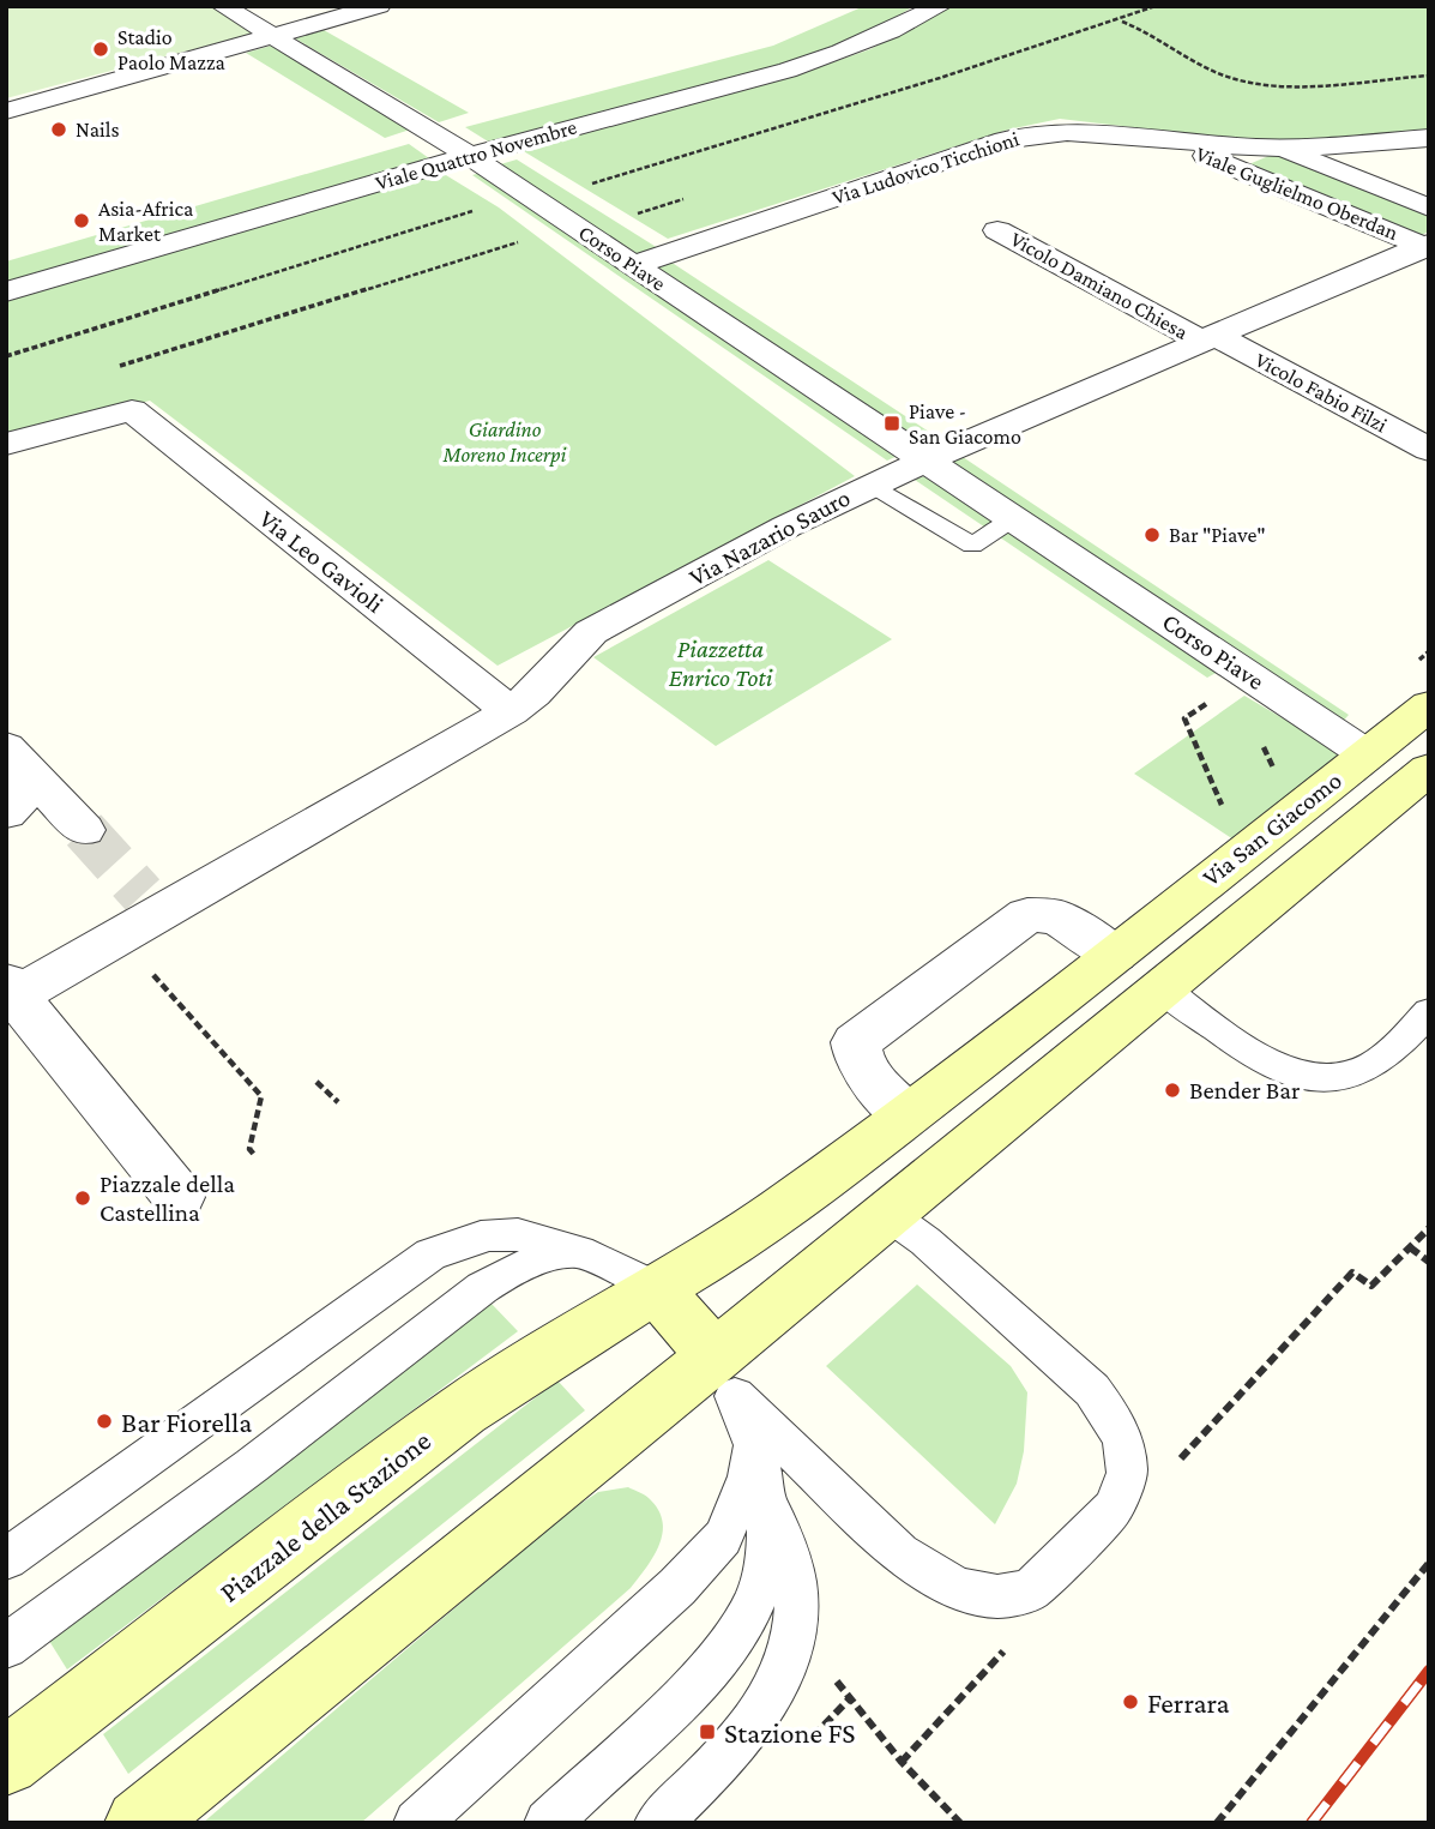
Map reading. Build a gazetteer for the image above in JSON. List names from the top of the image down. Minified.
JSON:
{"streets":{"street":["Viale Quattro Novembre","Via Ludovico Ticchioni","Viale Guglielmo Oberdan","Corso Piave","Vicolo Damiano Chiesa","Vicolo Fabio Filzi","Via Nazario Sauro","Via Leo Gavioli","Via San Giacomo","Piazzale della Stazione"]},"crossings":[["Viale Quattro Novembre","Corso Piave"],["Via Ludovico Ticchioni","Viale Guglielmo Oberdan"],["Via Ludovico Ticchioni","Corso Piave"],["Viale Guglielmo Oberdan","Via Nazario Sauro"],["Corso Piave","Via Nazario Sauro"],["Corso Piave","Via San Giacomo"],["Vicolo Damiano Chiesa","Vicolo Fabio Filzi"],["Vicolo Damiano Chiesa","Via Nazario Sauro"],["Vicolo Fabio Filzi","Via Nazario Sauro"],["Via Nazario Sauro","Via Leo Gavioli"],["Via San Giacomo","Piazzale della Stazione"]],"parks":["Giardino Moreno Incerpi","Piazzetta Enrico Toti"],"places":{"other":["Stadio Paolo Mazza","Nails","Asia-Africa Market","Bar \"Piave\"","Bender Bar","Piazzale della Castellina","Bar Fiorella","Ferrara"],"transit":["Piave - San Giacomo","Stazione FS"]}}
